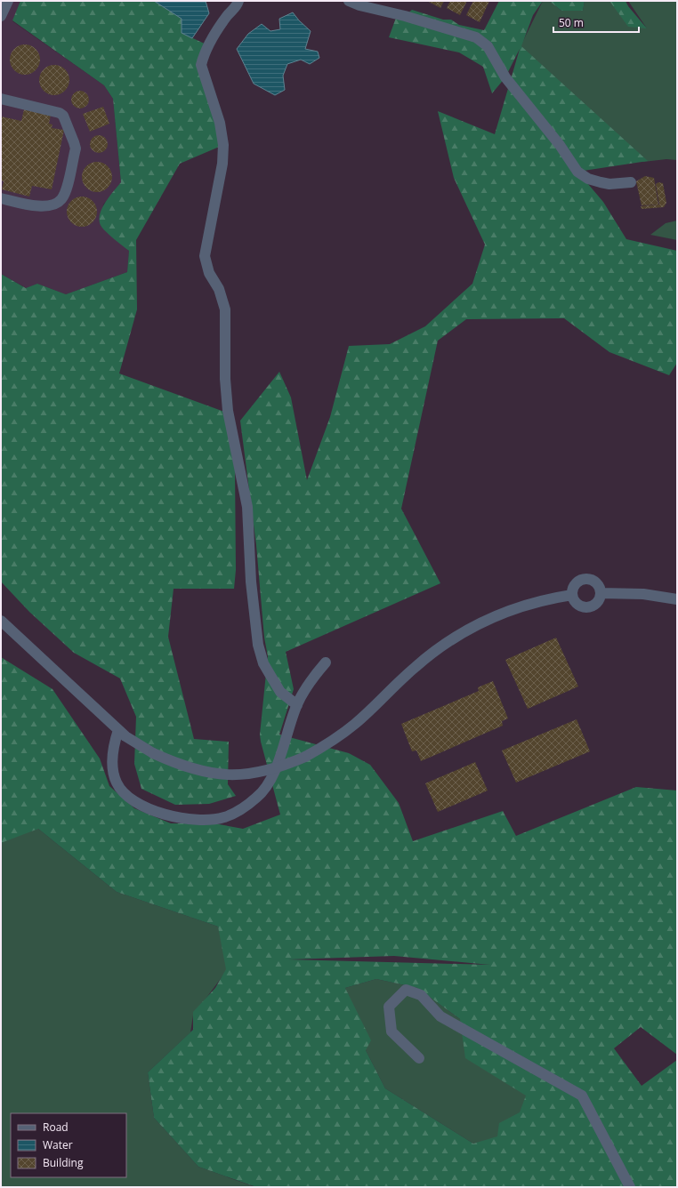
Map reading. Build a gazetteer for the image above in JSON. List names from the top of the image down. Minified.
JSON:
{"legend":["Road","Water","Building"],"scale_bar":"50 m"}
